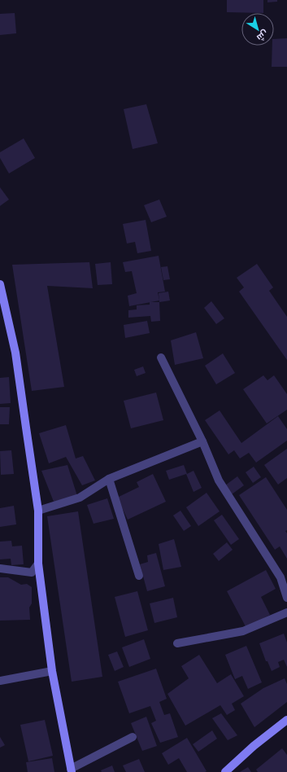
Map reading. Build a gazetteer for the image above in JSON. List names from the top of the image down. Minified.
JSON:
{"north":"bottom right"}
